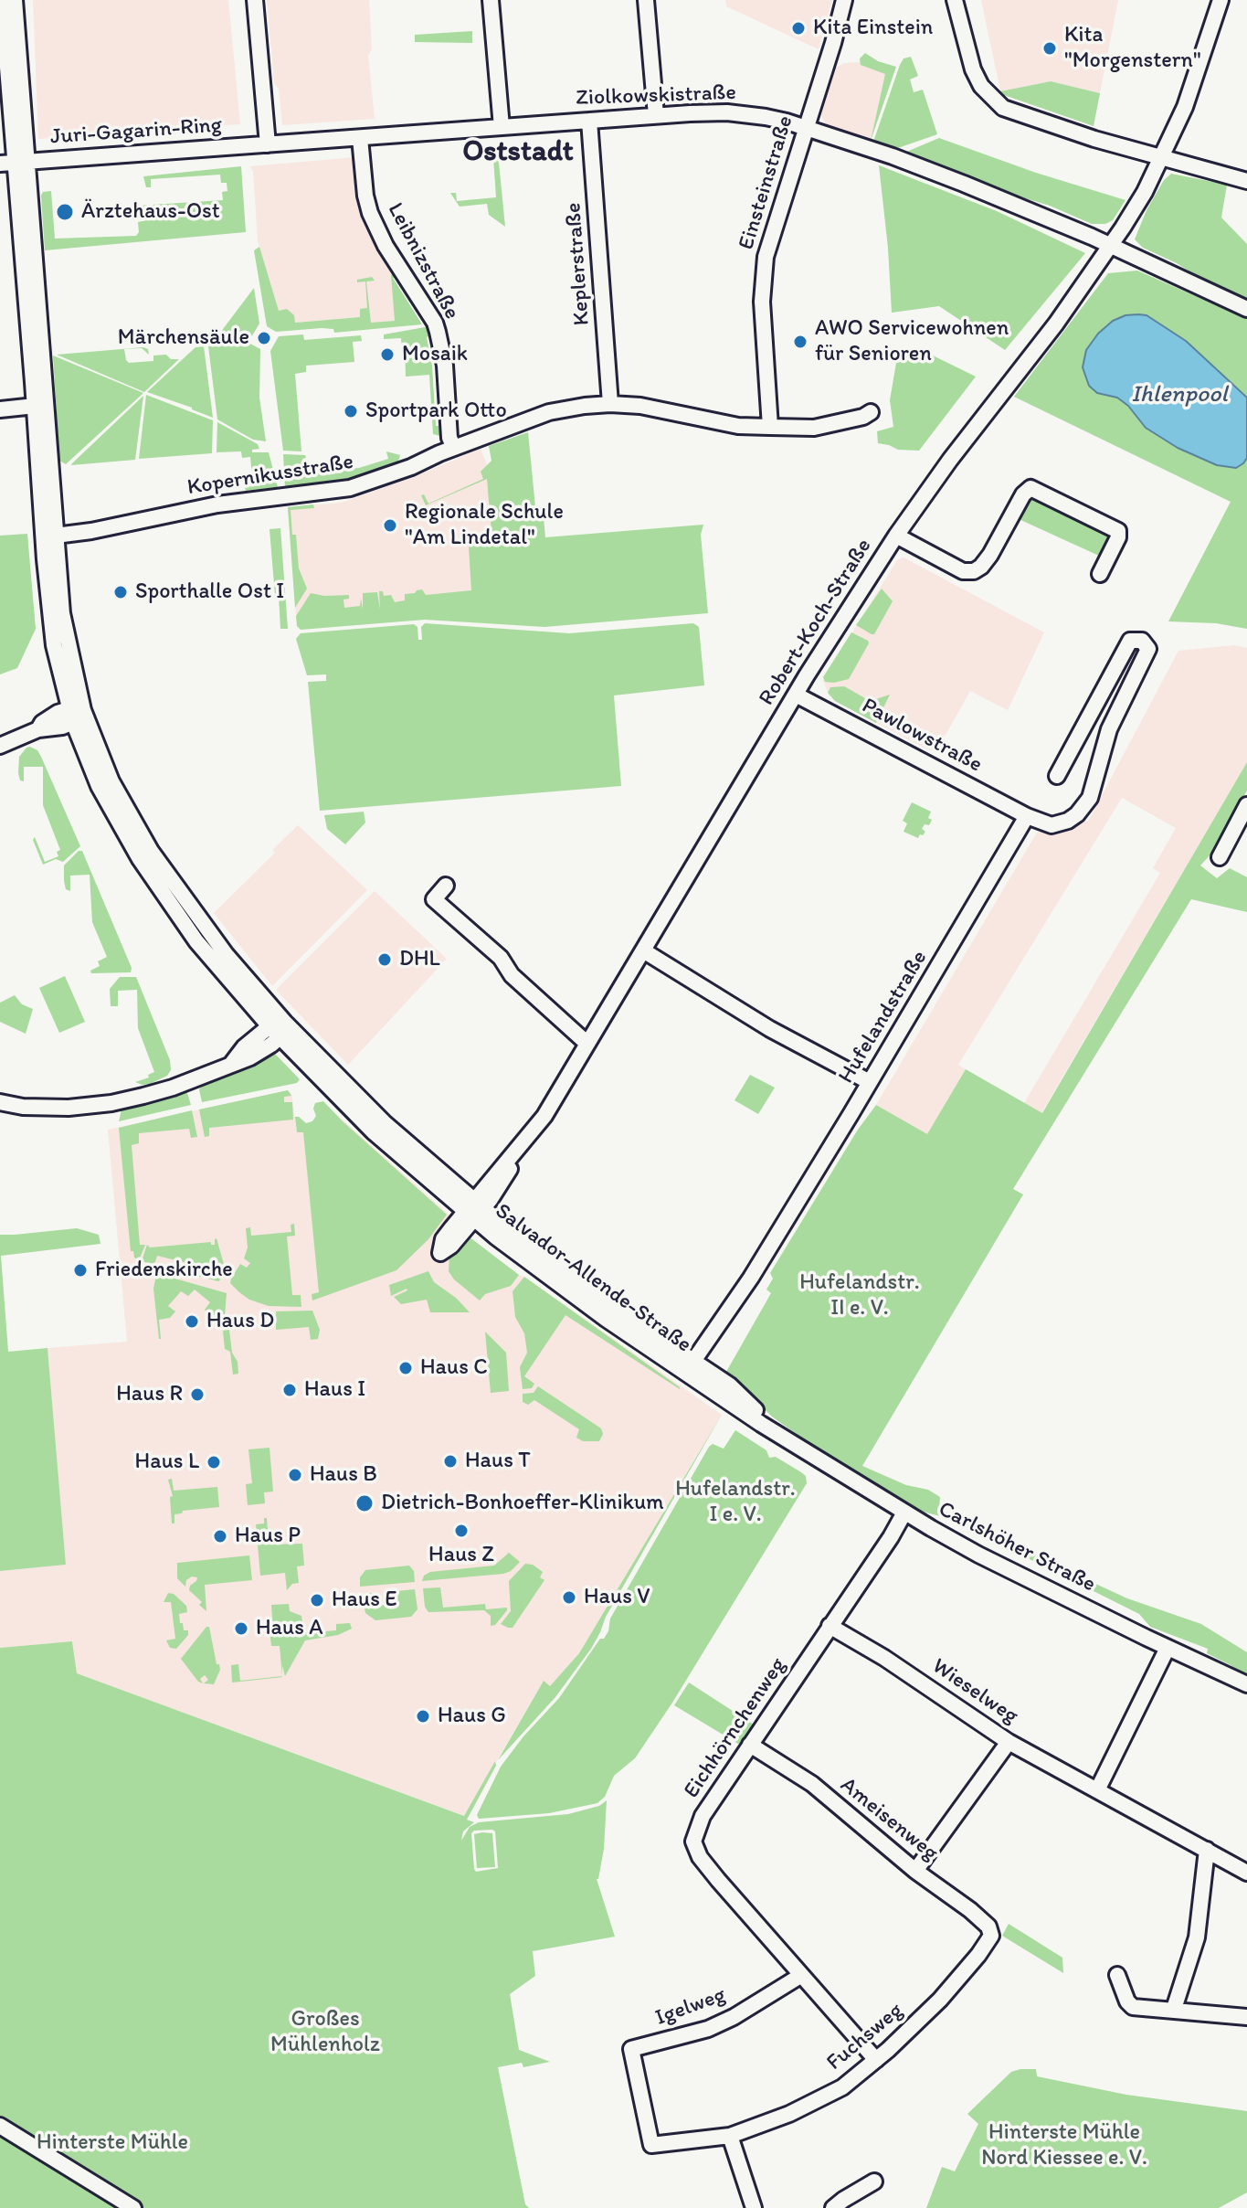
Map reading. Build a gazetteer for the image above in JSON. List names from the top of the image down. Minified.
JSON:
{"streets":{"street":["Ziolkowskistraße","Juri-Gagarin-Ring","Einsteinstraße","Leibnizstraße","Keplerstraße","Kopernikusstraße","Robert-Koch-Straße","Pawlowstraße","Hufelandstraße","Salvador-Allende-Straße","Carlshöher Straße","Wieselweg","Eichhörnchenweg","Ameisenweg","Igelweg","Fuchsweg"]},"crossings":[["Ziolkowskistraße","Juri-Gagarin-Ring"],["Ziolkowskistraße","Einsteinstraße"],["Ziolkowskistraße","Leibnizstraße"],["Ziolkowskistraße","Keplerstraße"],["Ziolkowskistraße","Robert-Koch-Straße"],["Juri-Gagarin-Ring","Salvador-Allende-Straße"],["Einsteinstraße","Kopernikusstraße"],["Leibnizstraße","Kopernikusstraße"],["Keplerstraße","Kopernikusstraße"],["Kopernikusstraße","Salvador-Allende-Straße"],["Robert-Koch-Straße","Pawlowstraße"],["Robert-Koch-Straße","Salvador-Allende-Straße"],["Pawlowstraße","Hufelandstraße"],["Hufelandstraße","Salvador-Allende-Straße"],["Salvador-Allende-Straße","Carlshöher Straße"],["Carlshöher Straße","Eichhörnchenweg"],["Wieselweg","Eichhörnchenweg"],["Eichhörnchenweg","Ameisenweg"],["Eichhörnchenweg","Igelweg"],["Eichhörnchenweg","Fuchsweg"],["Ameisenweg","Fuchsweg"],["Igelweg","Fuchsweg"]],"districts":["Oststadt"],"water":["Ihlenpool"],"parks":["Hufelandstr. II e. V.","Hufelandstr. I e. V.","Großes Mühlenholz","Hinterste Mühle Nord Kiessee e. V.","Hinterste Mühle"],"places":["Kita Einstein","Kita \"Morgenstern\"","Ärztehaus-Ost","Märchensäule","AWO Servicewohnen für Senioren","Mosaik","Sportpark Otto","Regionale Schule \"Am Lindetal\"","Sporthalle Ost I","DHL","Friedenskirche","Haus D","Haus C","Haus I","Haus R","Haus T","Haus L","Haus B","Dietrich-Bonhoeffer-Klinikum","Haus Z","Haus P","Haus V","Haus E","Haus A","Haus G"]}
